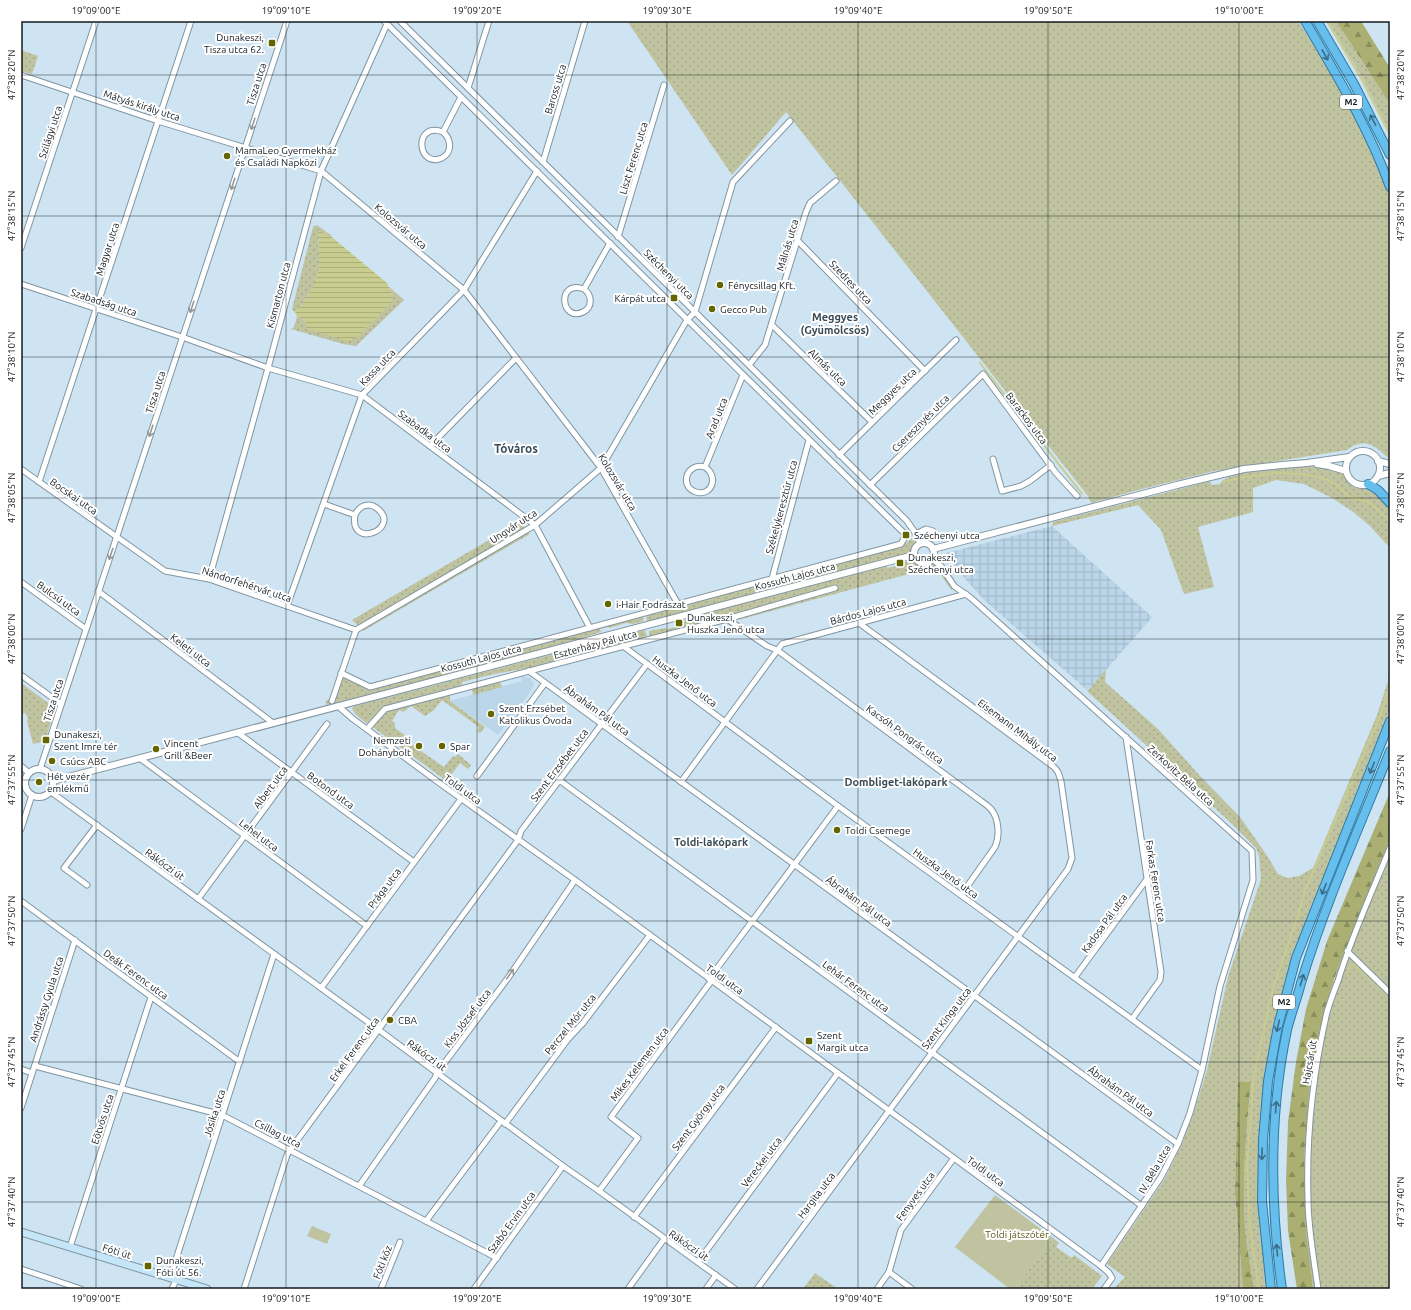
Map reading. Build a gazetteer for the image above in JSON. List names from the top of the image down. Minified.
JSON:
{"streets":{"highway":["M2"],"main road":["Fóti út"],"street":["Tisza utca","Baross utca","Mátyás király utca","Szilágyi utca","Liszt Ferenc utca","Kolozsvár utca","Málnás utca","Magyar utca","Széchenyi utca","Szedres utca","Kismarton utca","Szabadság utca","Kassa utca","Almás utca","Meggyes utca","Arad utca","Barackos utca","Cseresznyés utca","Szabadka utca","Bocskai utca","Székelykeresztúr utca","Ungvár utca","Kossuth Lajos utca","Nándorfehérvár utca","Bulcsú utca","Bárdos Lajos utca","Eszterházy Pál utca","Keleti utca","Huszka Jenő utca","Ábrahám Pál utca","Eisemann Mihály utca","Kacsóh Pongrác utca","Szent Erzsébet utca","Zerkovitz Béla utca","Albert utca","Toldi utca","Botond utca","Lehel utca","Rákóczi út","Farkas Ferenc utca","Prága utca","Kadosa Pál utca","Deák Ferenc utca","Lehár Ferenc utca","Andrássy Gyula utca","Kiss József utca","Szent Kinga utca","Perczel Mór utca","Erkel Ferenc utca","Hajcsár út","Mikes Kelemen utca","Jósika utca","Szent György utca","Eötvös utca","Csillag utca","Vereckei utca","IV. Béla utca","Hargita utca","Fenyves utca","Szabó Ervin utca","Fóti köz"]},"crossings":[["Tisza utca","Mátyás király utca"],["Tisza utca","Kolozsvár utca"],["Tisza utca","Szabadság utca"],["Tisza utca","Szabadka utca"],["Tisza utca","Bocskai utca"],["Tisza utca","Kossuth Lajos utca"],["Tisza utca","Nándorfehérvár utca"],["Tisza utca","Bulcsú utca"],["Tisza utca","Keleti utca"],["Tisza utca","Rákóczi út"],["Baross utca","Széchenyi utca"],["Mátyás király utca","Szilágyi utca"],["Mátyás király utca","Kolozsvár utca"],["Mátyás király utca","Magyar utca"],["Liszt Ferenc utca","Széchenyi utca"],["Kolozsvár utca","Kismarton utca"],["Kolozsvár utca","Kassa utca"],["Kolozsvár utca","Ungvár utca"],["Kolozsvár utca","Kossuth Lajos utca"],["Málnás utca","Széchenyi utca"],["Málnás utca","Szedres utca"],["Málnás utca","Almás utca"],["Magyar utca","Szabadság utca"],["Magyar utca","Bocskai utca"],["Széchenyi utca","Kismarton utca"],["Széchenyi utca","Kassa utca"],["Széchenyi utca","Meggyes utca"],["Széchenyi utca","Arad utca"],["Széchenyi utca","Cseresznyés utca"],["Széchenyi utca","Székelykeresztúr utca"],["Széchenyi utca","Ungvár utca"],["Széchenyi utca","Kossuth Lajos utca"],["Széchenyi utca","Zerkovitz Béla utca"],["Szedres utca","Meggyes utca"],["Kismarton utca","Szabadka utca"],["Kismarton utca","Nándorfehérvár utca"],["Szabadság utca","Szabadka utca"],["Kassa utca","Szabadka utca"],["Kassa utca","Nándorfehérvár utca"],["Almás utca","Meggyes utca"],["Barackos utca","Cseresznyés utca"],["Szabadka utca","Ungvár utca"],["Szabadka utca","Kossuth Lajos utca"],["Bocskai utca","Nándorfehérvár utca"],["Székelykeresztúr utca","Kossuth Lajos utca"],["Ungvár utca","Nándorfehérvár utca"],["Kossuth Lajos utca","Keleti utca"],["Kossuth Lajos utca","Zerkovitz Béla utca"],["Kossuth Lajos utca","Toldi utca"],["Kossuth Lajos utca","Botond utca"],["Kossuth Lajos utca","Lehel utca"],["Kossuth Lajos utca","Rákóczi út"],["Bárdos Lajos utca","Eisemann Mihály utca"],["Bárdos Lajos utca","Kacsóh Pongrác utca"],["Bárdos Lajos utca","Zerkovitz Béla utca"],["Eszterházy Pál utca","Huszka Jenő utca"],["Eszterházy Pál utca","Ábrahám Pál utca"],["Eszterházy Pál utca","Kacsóh Pongrác utca"],["Eszterházy Pál utca","Toldi utca"],["Huszka Jenő utca","Eisemann Mihály utca"],["Huszka Jenő utca","Kacsóh Pongrác utca"],["Huszka Jenő utca","Szent Erzsébet utca"],["Huszka Jenő utca","Zerkovitz Béla utca"],["Huszka Jenő utca","Farkas Ferenc utca"],["Huszka Jenő utca","Kadosa Pál utca"],["Huszka Jenő utca","Szent Kinga utca"],["Huszka Jenő utca","IV. Béla utca"],["Ábrahám Pál utca","Szent Erzsébet utca"],["Ábrahám Pál utca","Szent Kinga utca"],["Ábrahám Pál utca","IV. Béla utca"],["Eisemann Mihály utca","Szent Kinga utca"],["Szent Erzsébet utca","Toldi utca"],["Szent Erzsébet utca","Lehár Ferenc utca"],["Szent Erzsébet utca","Erkel Ferenc utca"],["Zerkovitz Béla utca","Farkas Ferenc utca"],["Zerkovitz Béla utca","IV. Béla utca"],["Albert utca","Botond utca"],["Albert utca","Lehel utca"],["Albert utca","Rákóczi út"],["Toldi utca","Prága utca"],["Toldi utca","Kiss József utca"],["Toldi utca","Szent Kinga utca"],["Toldi utca","Perczel Mór utca"],["Toldi utca","Erkel Ferenc utca"],["Toldi utca","Mikes Kelemen utca"],["Toldi utca","Szent György utca"],["Toldi utca","Vereckei utca"],["Toldi utca","IV. Béla utca"],["Toldi utca","Hargita utca"],["Toldi utca","Fenyves utca"],["Botond utca","Prága utca"],["Lehel utca","Prága utca"],["Rákóczi út","Prága utca"],["Rákóczi út","Kiss József utca"],["Rákóczi út","Perczel Mór utca"],["Rákóczi út","Erkel Ferenc utca"],["Rákóczi út","Mikes Kelemen utca"],["Rákóczi út","Jósika utca"],["Rákóczi út","Szent György utca"],["Rákóczi út","Vereckei utca"],["Rákóczi út","Szabó Ervin utca"],["Farkas Ferenc utca","Kadosa Pál utca"],["Deák Ferenc utca","Andrássy Gyula utca"],["Deák Ferenc utca","Jósika utca"],["Deák Ferenc utca","Eötvös utca"],["Lehár Ferenc utca","Szent Kinga utca"],["Lehár Ferenc utca","IV. Béla utca"],["Andrássy Gyula utca","Csillag utca"],["Kiss József utca","Csillag utca"],["Szent Kinga utca","Hargita utca"],["Perczel Mór utca","Csillag utca"],["Erkel Ferenc utca","Csillag utca"],["Jósika utca","Csillag utca"],["Jósika utca","Fóti út"],["Eötvös utca","Csillag utca"],["Eötvös utca","Fóti út"],["Csillag utca","Szabó Ervin utca"]],"one_way":["Tisza utca","Kiss József utca"],"districts":["Meggyes (Gyümölcsös)","Tóváros","Dombliget-lakópark","Toldi-lakópark"],"parks":["Toldi játszótér"],"places":{"transit":["Dunakeszi, Tisza utca 62.","Kárpát utca","Széchenyi utca","Dunakeszi, Széchenyi utca","Dunakeszi, Huszka Jenő utca","Dunakeszi, Szent Imre tér","Szent Margit utca","Dunakeszi, Fóti út 56."],"other":["MamaLeo Gyermekház és Családi Napközi","Fénycsillag Kft.","Gecco Pub","i-Hair Fodrászat","Szent Erzsébet Katolikus Óvoda","Nemzeti Dohánybolt","Spar","Vincent Grill &Beer","Csúcs ABC","Hét vezér emlékmű","Toldi Csemege","CBA"]},"coordinates":["19°09'00\"E","19°09'10\"E","19°09'20\"E","19°09'30\"E","19°09'40\"E","19°09'50\"E","19°10'00\"E","47°38'20\"N","47°38'15\"N","47°38'10\"N","47°38'05\"N","47°38'00\"N","47°37'55\"N","47°37'50\"N","47°37'45\"N","47°37'40\"N"]}
